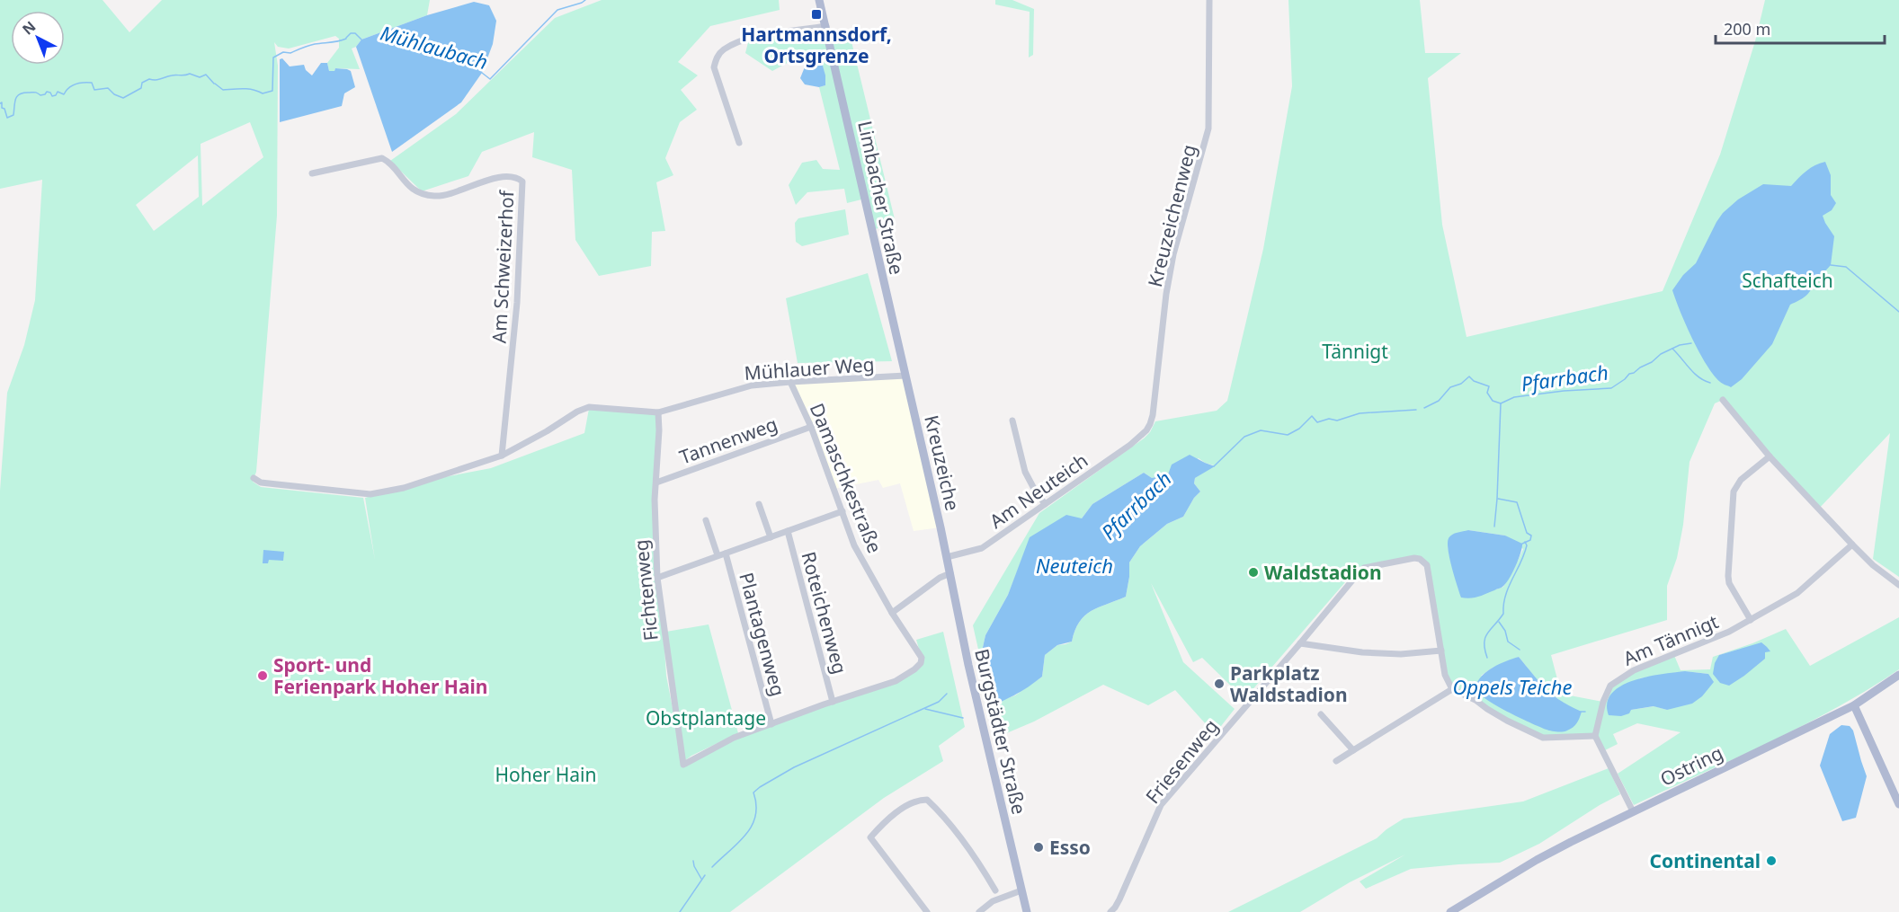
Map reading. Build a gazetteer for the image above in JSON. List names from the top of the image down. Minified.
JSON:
{"streets":{"main road":["Limbacher Straße","Kreuzeiche","Burgstädter Straße","Ostring"],"street":["Kreuzeichenweg","Am Schweizerhof","Mühlauer Weg","Tannenweg","Damaschkestraße","Am Neuteich","Fichtenweg","Roteichenweg","Plantagenweg","Am Tännigt","Friesenweg"]},"crossings":[["Limbacher Straße","Mühlauer Weg"],["Limbacher Straße","Kreuzeiche"],["Kreuzeichenweg","Am Neuteich"],["Am Schweizerhof","Mühlauer Weg"],["Mühlauer Weg","Kreuzeiche"],["Mühlauer Weg","Damaschkestraße"],["Mühlauer Weg","Fichtenweg"],["Tannenweg","Damaschkestraße"],["Tannenweg","Fichtenweg"],["Kreuzeiche","Am Neuteich"],["Kreuzeiche","Burgstädter Straße"],["Damaschkestraße","Roteichenweg"],["Am Neuteich","Burgstädter Straße"],["Fichtenweg","Plantagenweg"]],"water":["Mühlaubach","Pfarrbach","Neuteich","Oppels Teiche"],"parks":["Schafteich","Tännigt","Obstplantage","Hoher Hain"],"places":{"transit":["Hartmannsdorf, Ortsgrenze"],"other":["Waldstadion","Sport- und Ferienpark Hoher Hain","Parkplatz Waldstadion","Esso","Continental"]},"scale_bar":"200 m","north":"top left"}
